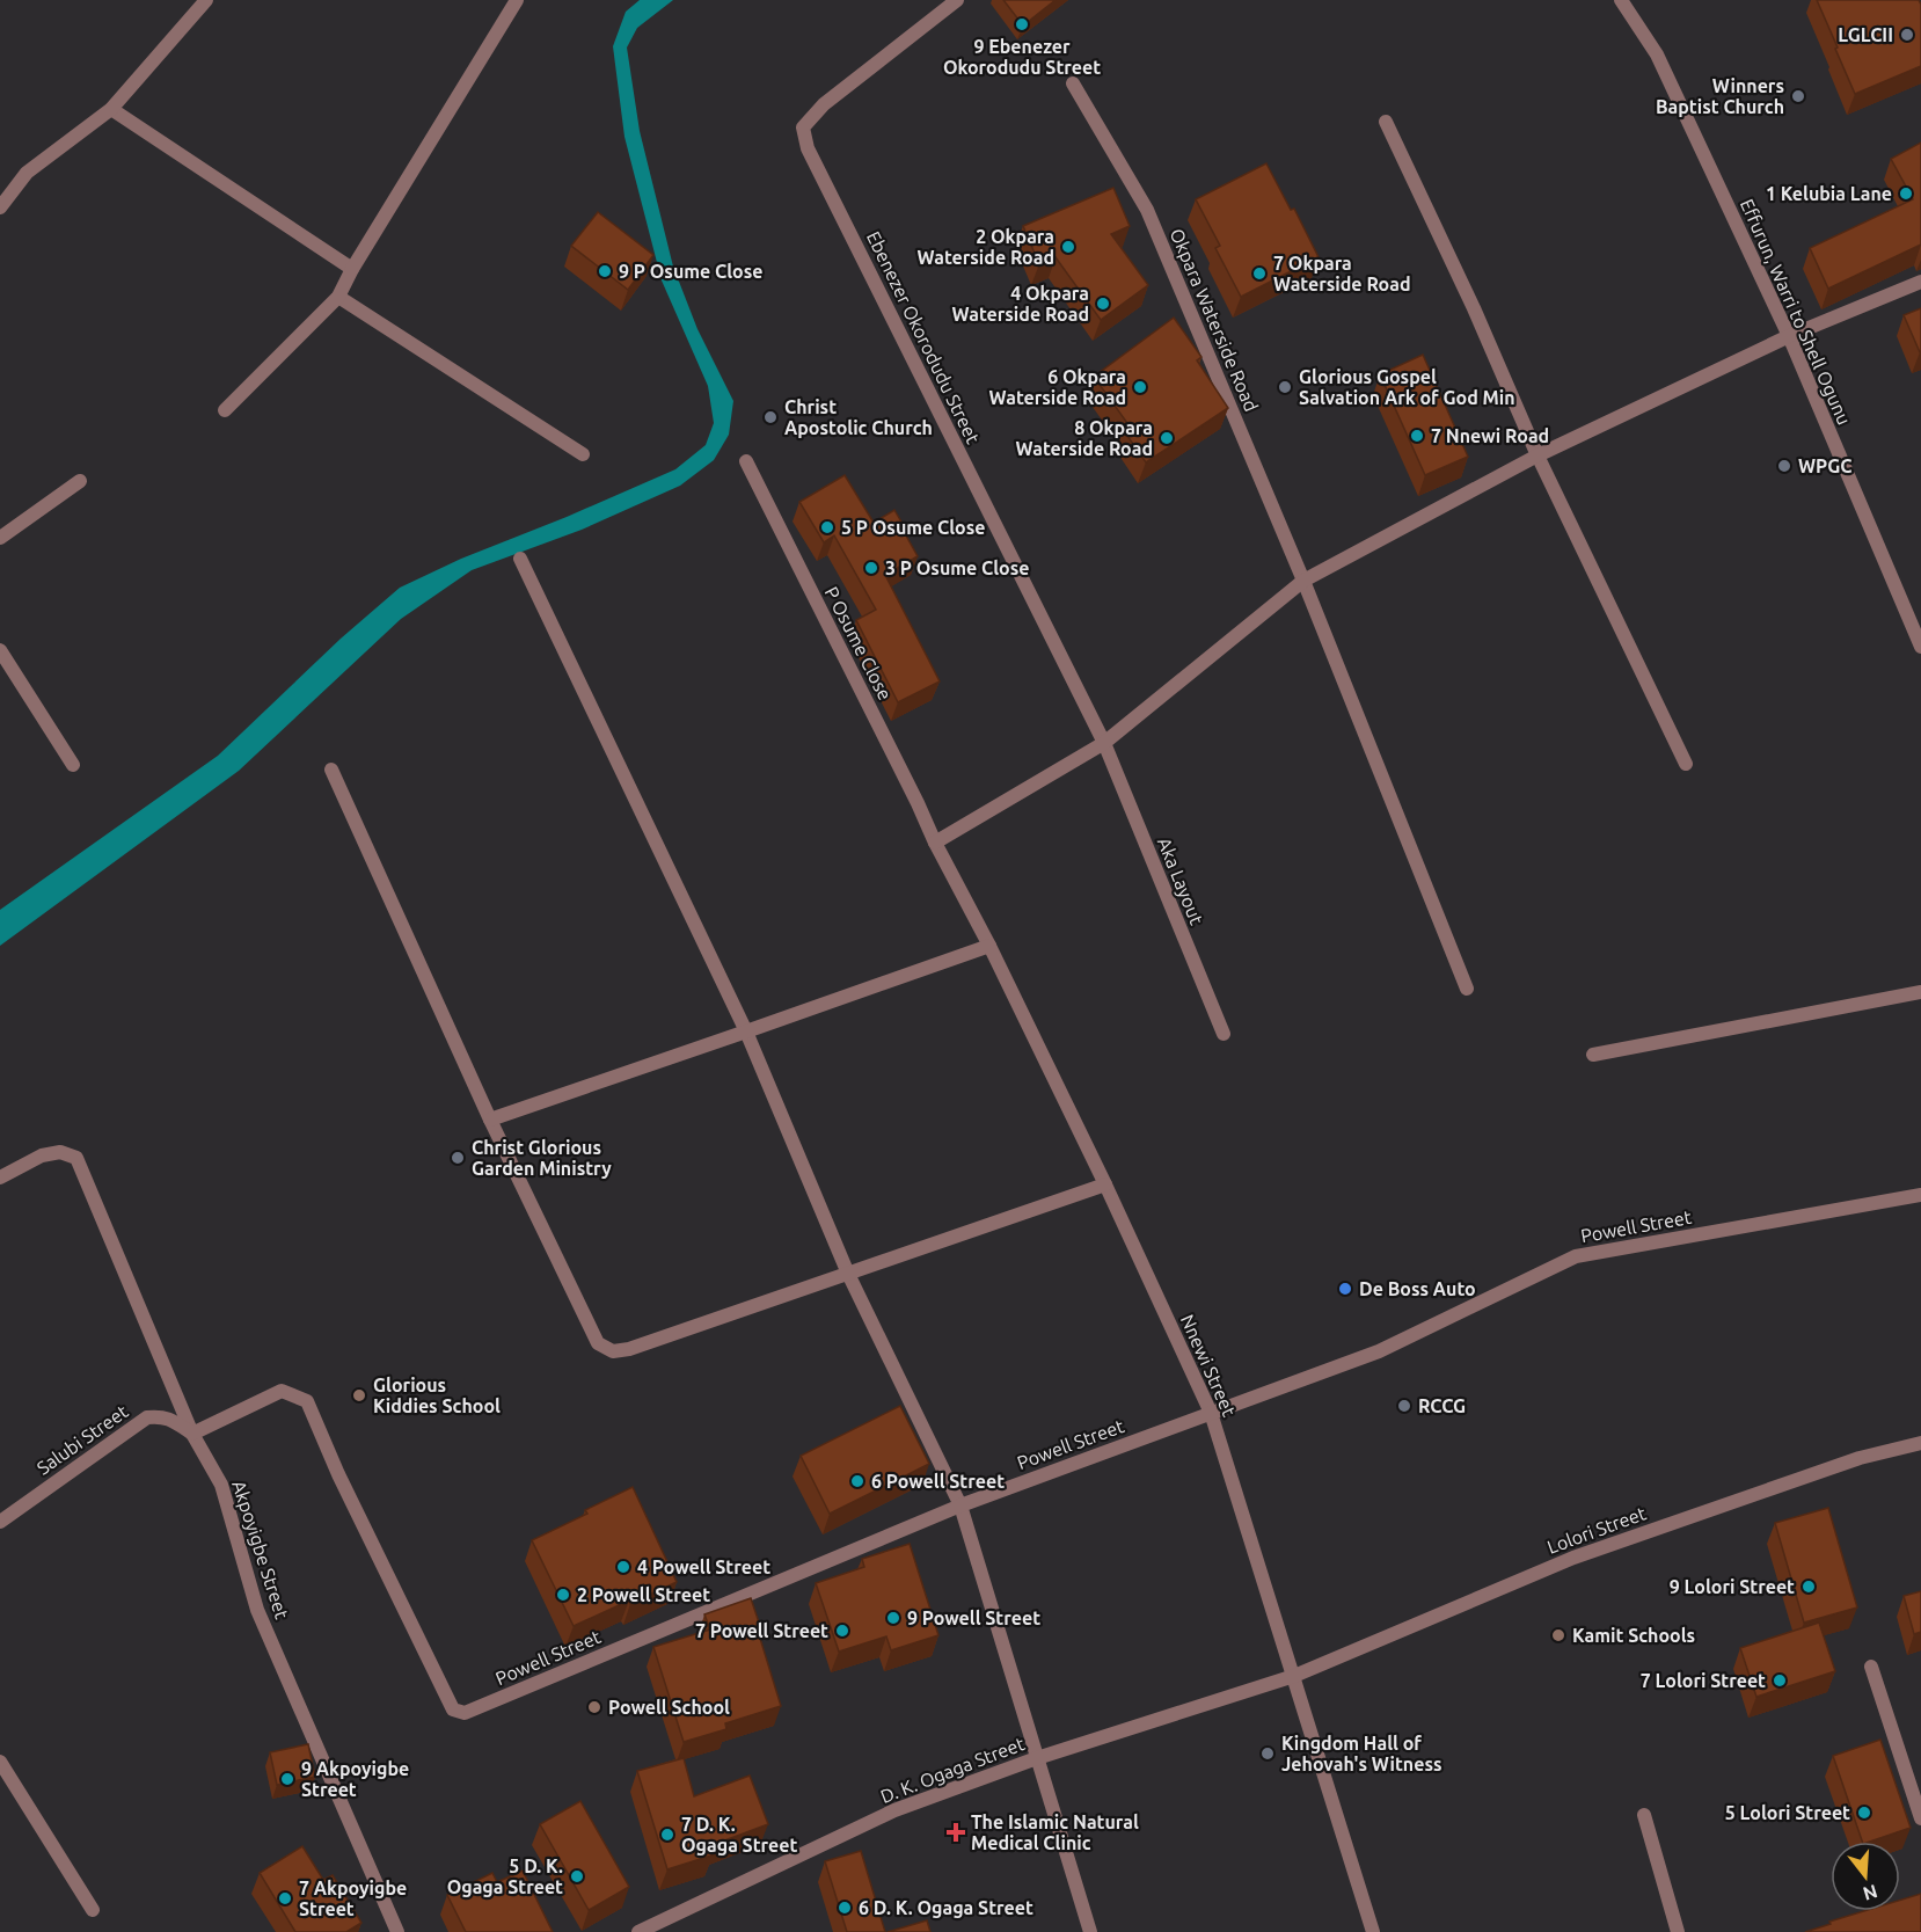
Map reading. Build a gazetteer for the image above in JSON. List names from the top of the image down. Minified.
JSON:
{"streets":{"street":["Effurun, Warri to Shell Ogunu","Okpara Waterside Road","Ebenezer Okorodudu Street","P Osume Close","Aka Layout","Powell Street","Nnewi Street","Salubi Street","Lolori Street","Akpoyigbe Street","D. K. Ogaga Street"]},"crossings":[["Ebenezer Okorodudu Street","Aka Layout"],["P Osume Close","Nnewi Street"],["Powell Street","Nnewi Street"],["Powell Street","Salubi Street"],["Powell Street","Akpoyigbe Street"],["Nnewi Street","Lolori Street"],["Nnewi Street","D. K. Ogaga Street"],["Salubi Street","Akpoyigbe Street"],["Lolori Street","D. K. Ogaga Street"]],"places":{"other":["9 Ebenezer Okorodudu Street","LGLCII","Winners Baptist Church","1 Kelubia Lane","2 Okpara Waterside Road","9 P Osume Close","7 Okpara Waterside Road","4 Okpara Waterside Road","6 Okpara Waterside Road","Glorious Gospel Salvation Ark of God Min","Christ Apostolic Church","7 Nnewi Road","8 Okpara Waterside Road","WPGC","5 P Osume Close","3 P Osume Close","Christ Glorious Garden Ministry","De Boss Auto","Glorious Kiddies School","RCCG","6 Powell Street","4 Powell Street","9 Lolori Street","2 Powell Street","9 Powell Street","7 Powell Street","Kamit Schools","7 Lolori Street","Powell School","Kingdom Hall of Jehovah's Witness","9 Akpoyigbe Street","5 Lolori Street","7 D. K. Ogaga Street","5 D. K. Ogaga Street","7 Akpoyigbe Street","6 D. K. Ogaga Street"],"health":["The Islamic Natural Medical Clinic"]},"north":"bottom"}
